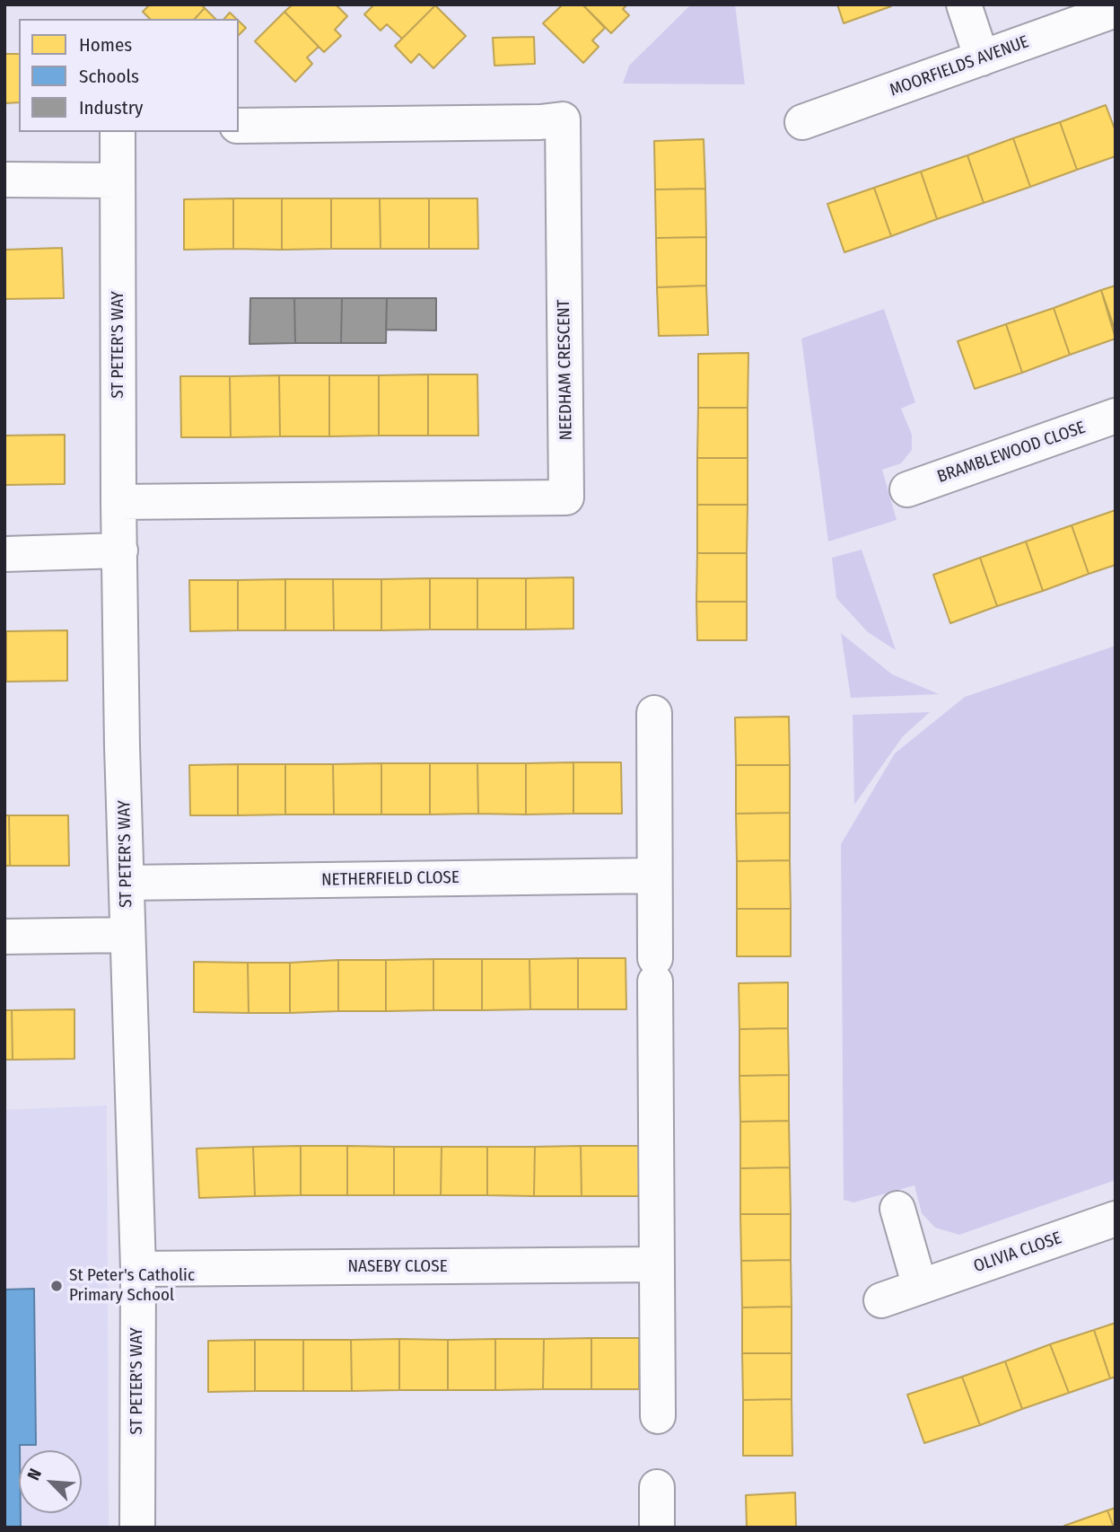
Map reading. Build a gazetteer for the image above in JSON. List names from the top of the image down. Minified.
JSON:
{"streets":{"street":["MOORFIELDS AVENUE","ST PETER'S WAY","NEEDHAM CRESCENT","BRAMBLEWOOD CLOSE","NETHERFIELD CLOSE","OLIVIA CLOSE","NASEBY CLOSE"]},"crossings":[["ST PETER'S WAY","NEEDHAM CRESCENT"],["ST PETER'S WAY","NETHERFIELD CLOSE"],["ST PETER'S WAY","NASEBY CLOSE"]],"places":["St Peter's Catholic Primary School"],"legend":["Homes","Schools","Industry"],"north":"top left"}
